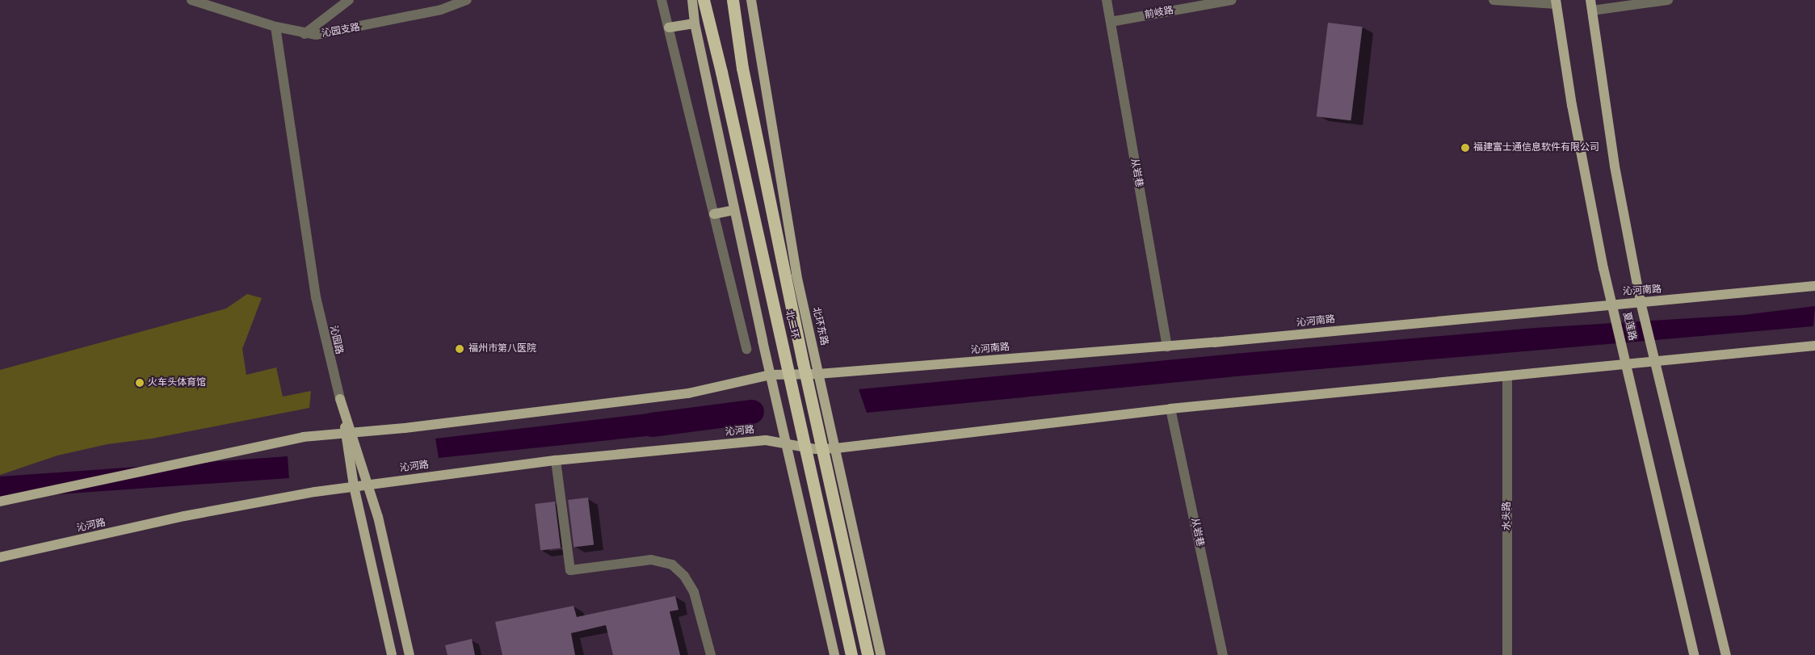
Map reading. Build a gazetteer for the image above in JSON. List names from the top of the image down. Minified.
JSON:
{"streets":{"highway":["北二环"],"main road":["沁河南路","北环东路","夏莲路","沁园路","沁河路"],"street":["前岐路","沁园支路","从岩巷","水头路"]},"crossings":[["前岐路","从岩巷"],["沁园支路","沁园路"],["从岩巷","沁河南路"],["沁河南路","北环东路"],["沁河南路","夏莲路"],["北环东路","沁河路"],["沁园路","沁河路"]],"places":["福建富士通信息软件有限公司","福州市第八医院","火车头体育馆"]}
